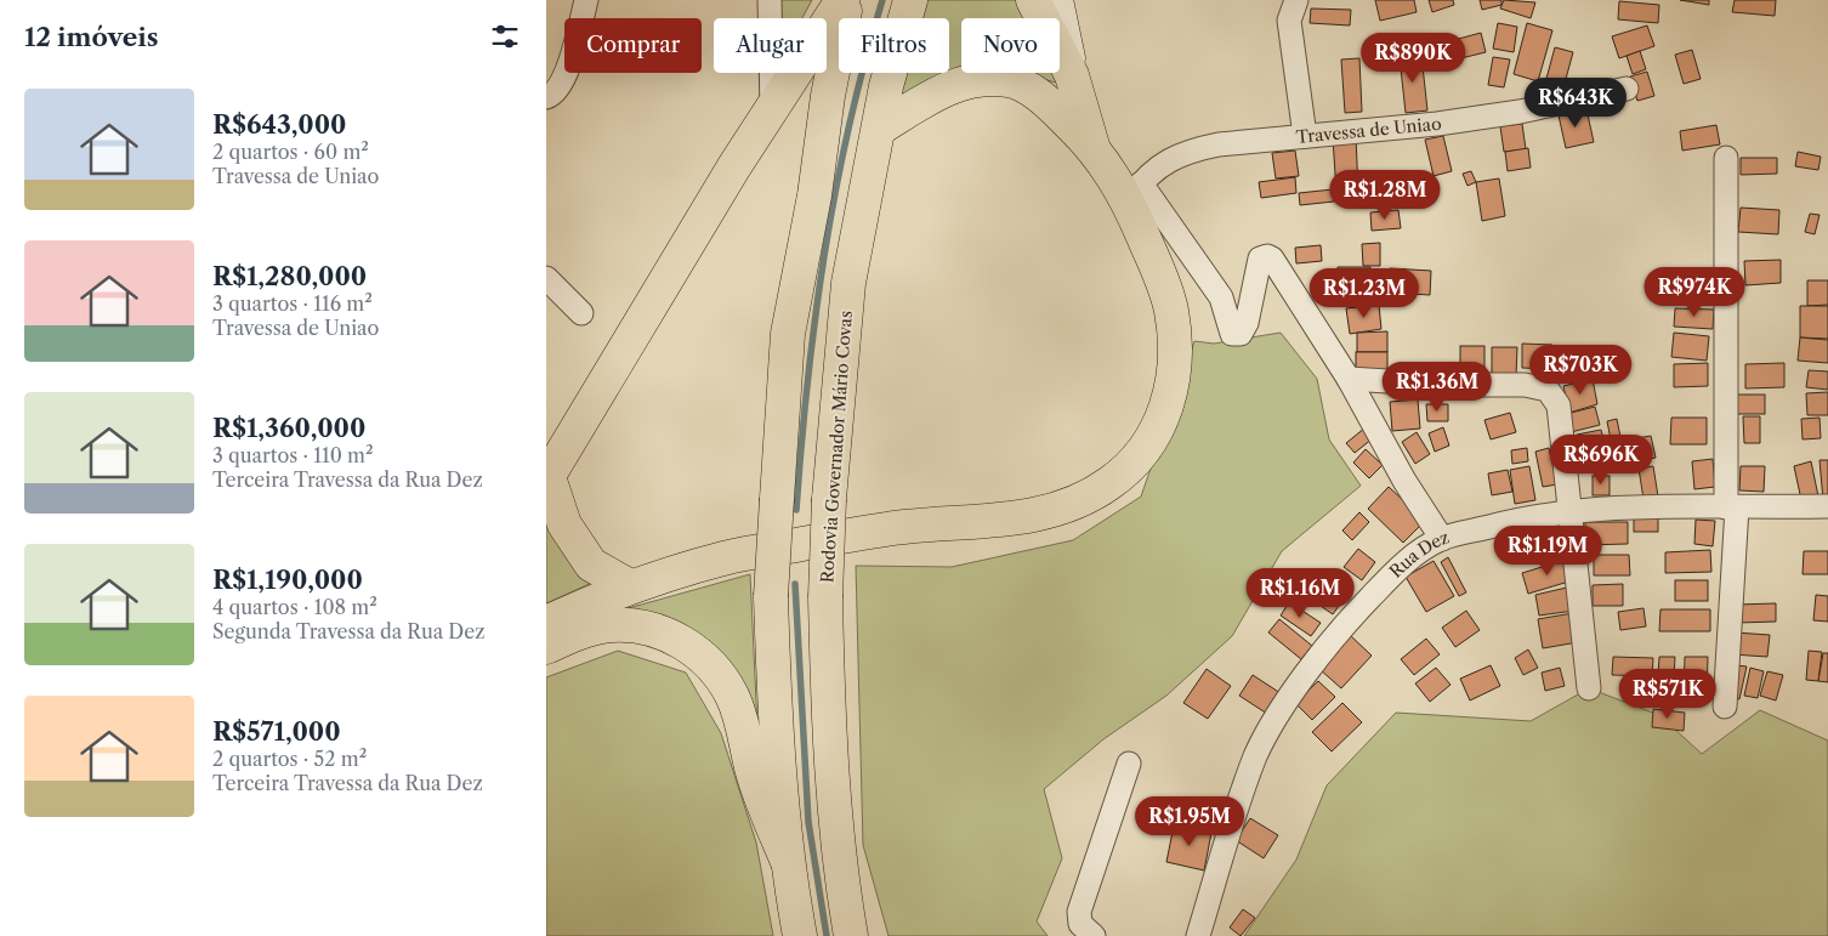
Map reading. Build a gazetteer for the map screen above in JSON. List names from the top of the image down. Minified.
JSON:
{"streets":{"main road":["Rodovia Governador Mário Covas"],"street":["Travessa de Uniao","Rua Dez"]},"page":{"heading":"12 imóveis","chip":["Comprar","Alugar","Filtros","Novo"],"price":["R$890K","R$643K","R$1.28M","R$974K","R$1.23M","R$703K","R$1.36M","R$696K","R$1.19M","R$1.16M","R$571K","R$1.95M"],"list":[{"name":"R$643,000","note":"2 quartos · 60 m² · Travessa de Uniao"},{"name":"R$1,280,000","note":"3 quartos · 116 m² · Travessa de Uniao"},{"name":"R$1,360,000","note":"3 quartos · 110 m² · Terceira Travessa da Rua Dez"},{"name":"R$1,190,000","note":"4 quartos · 108 m² · Segunda Travessa da Rua Dez"},{"name":"R$571,000","note":"2 quartos · 52 m² · Terceira Travessa da Rua Dez"}]}}
